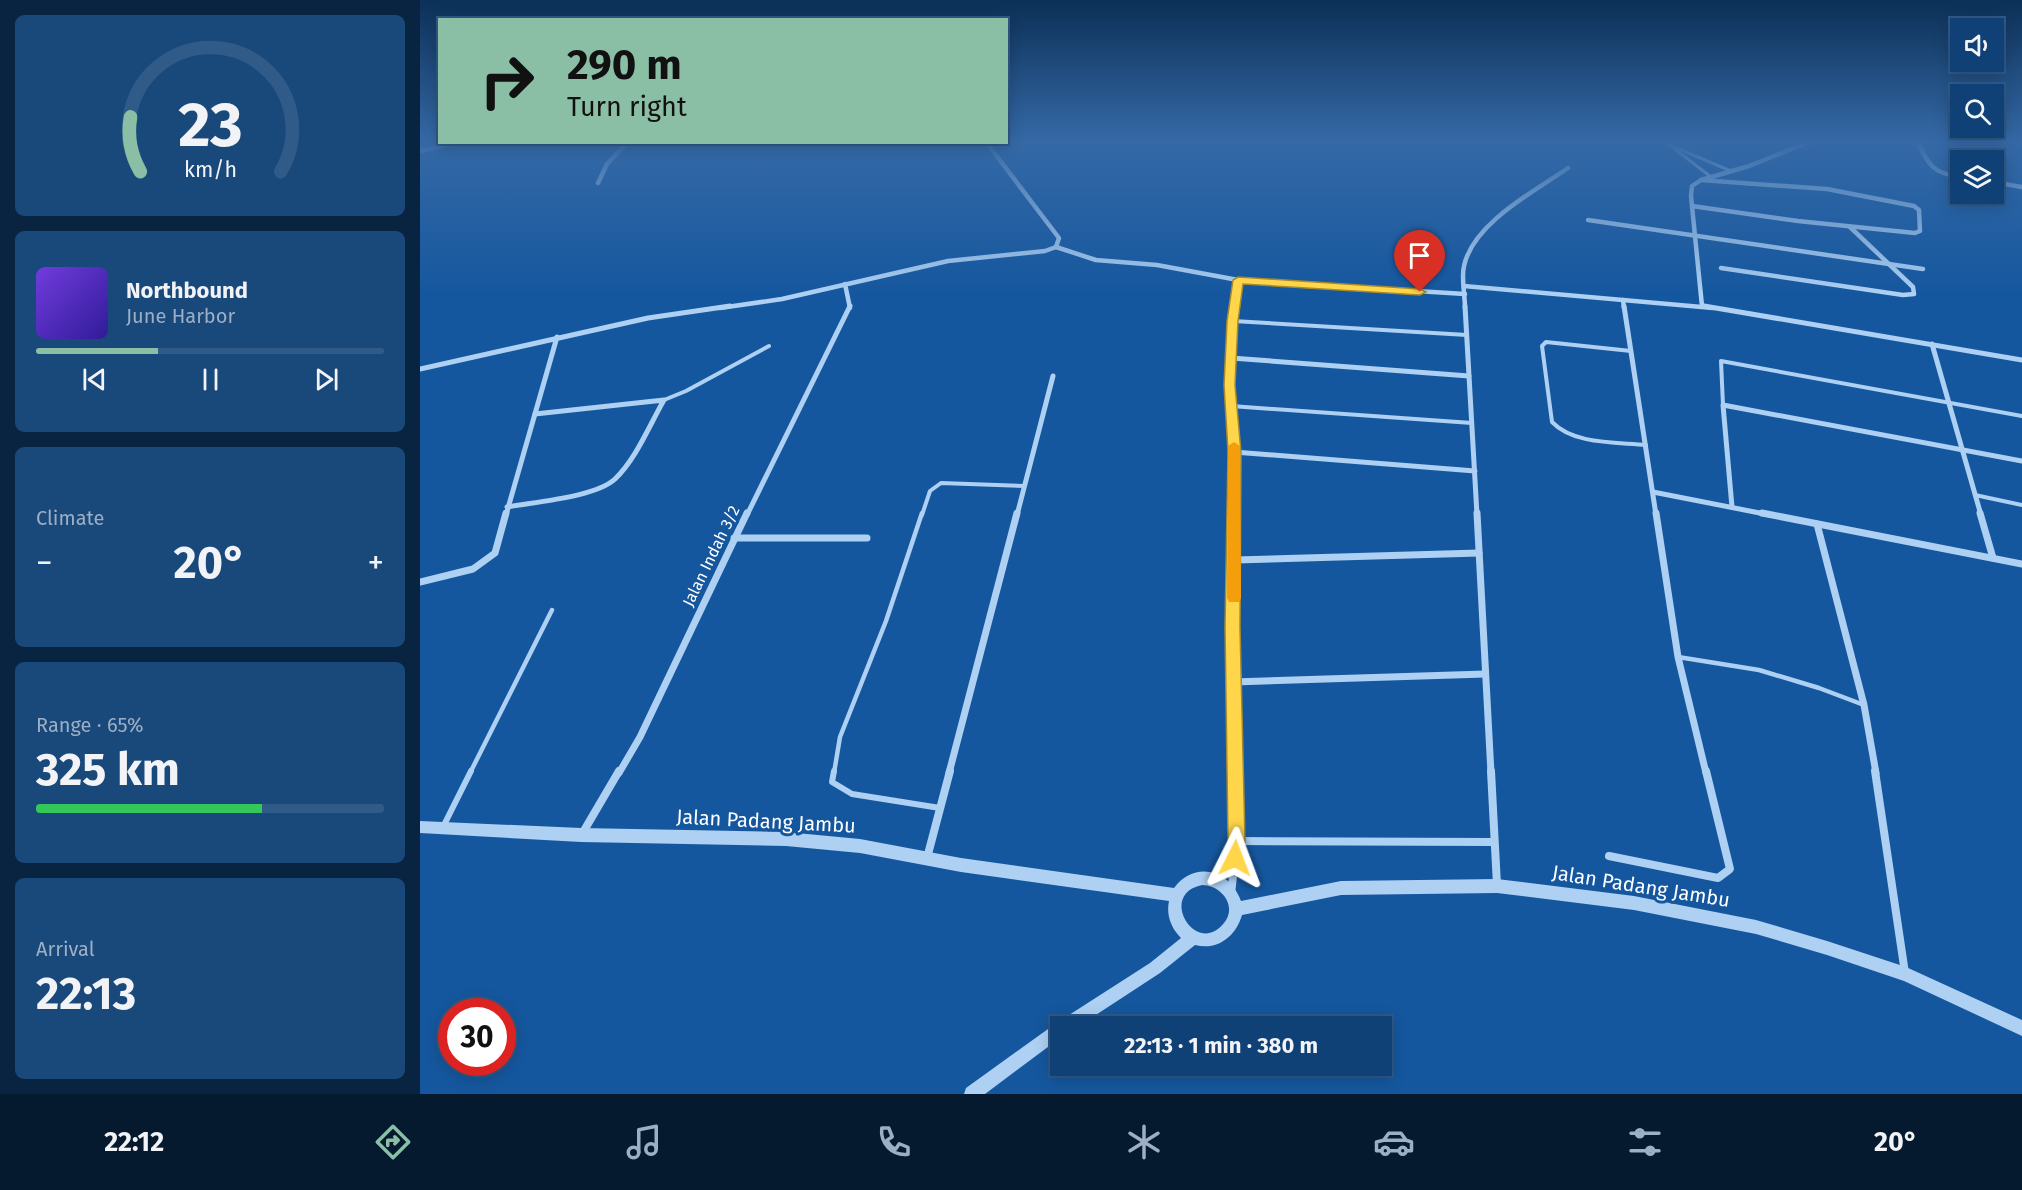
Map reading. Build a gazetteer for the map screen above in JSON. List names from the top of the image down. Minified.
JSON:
{"streets":{"street":["Jalan Indah 3/2","Jalan Padang Jambu"]},"crossings":[["Jalan Indah 3/2","Jalan Padang Jambu"]],"page":{"turn":["290 m","Turn right"],"song":["Northbound","June Harbor"],"tile":["Climate",["Range · 65%","325 km"],["Arrival","22:13"]],"heat":["−","20°","+"],"limit":"30","trip":"22:13 · 1 min · 380 m","tabs":["22:12","20°"],"gauge":["23","km/h"]}}
